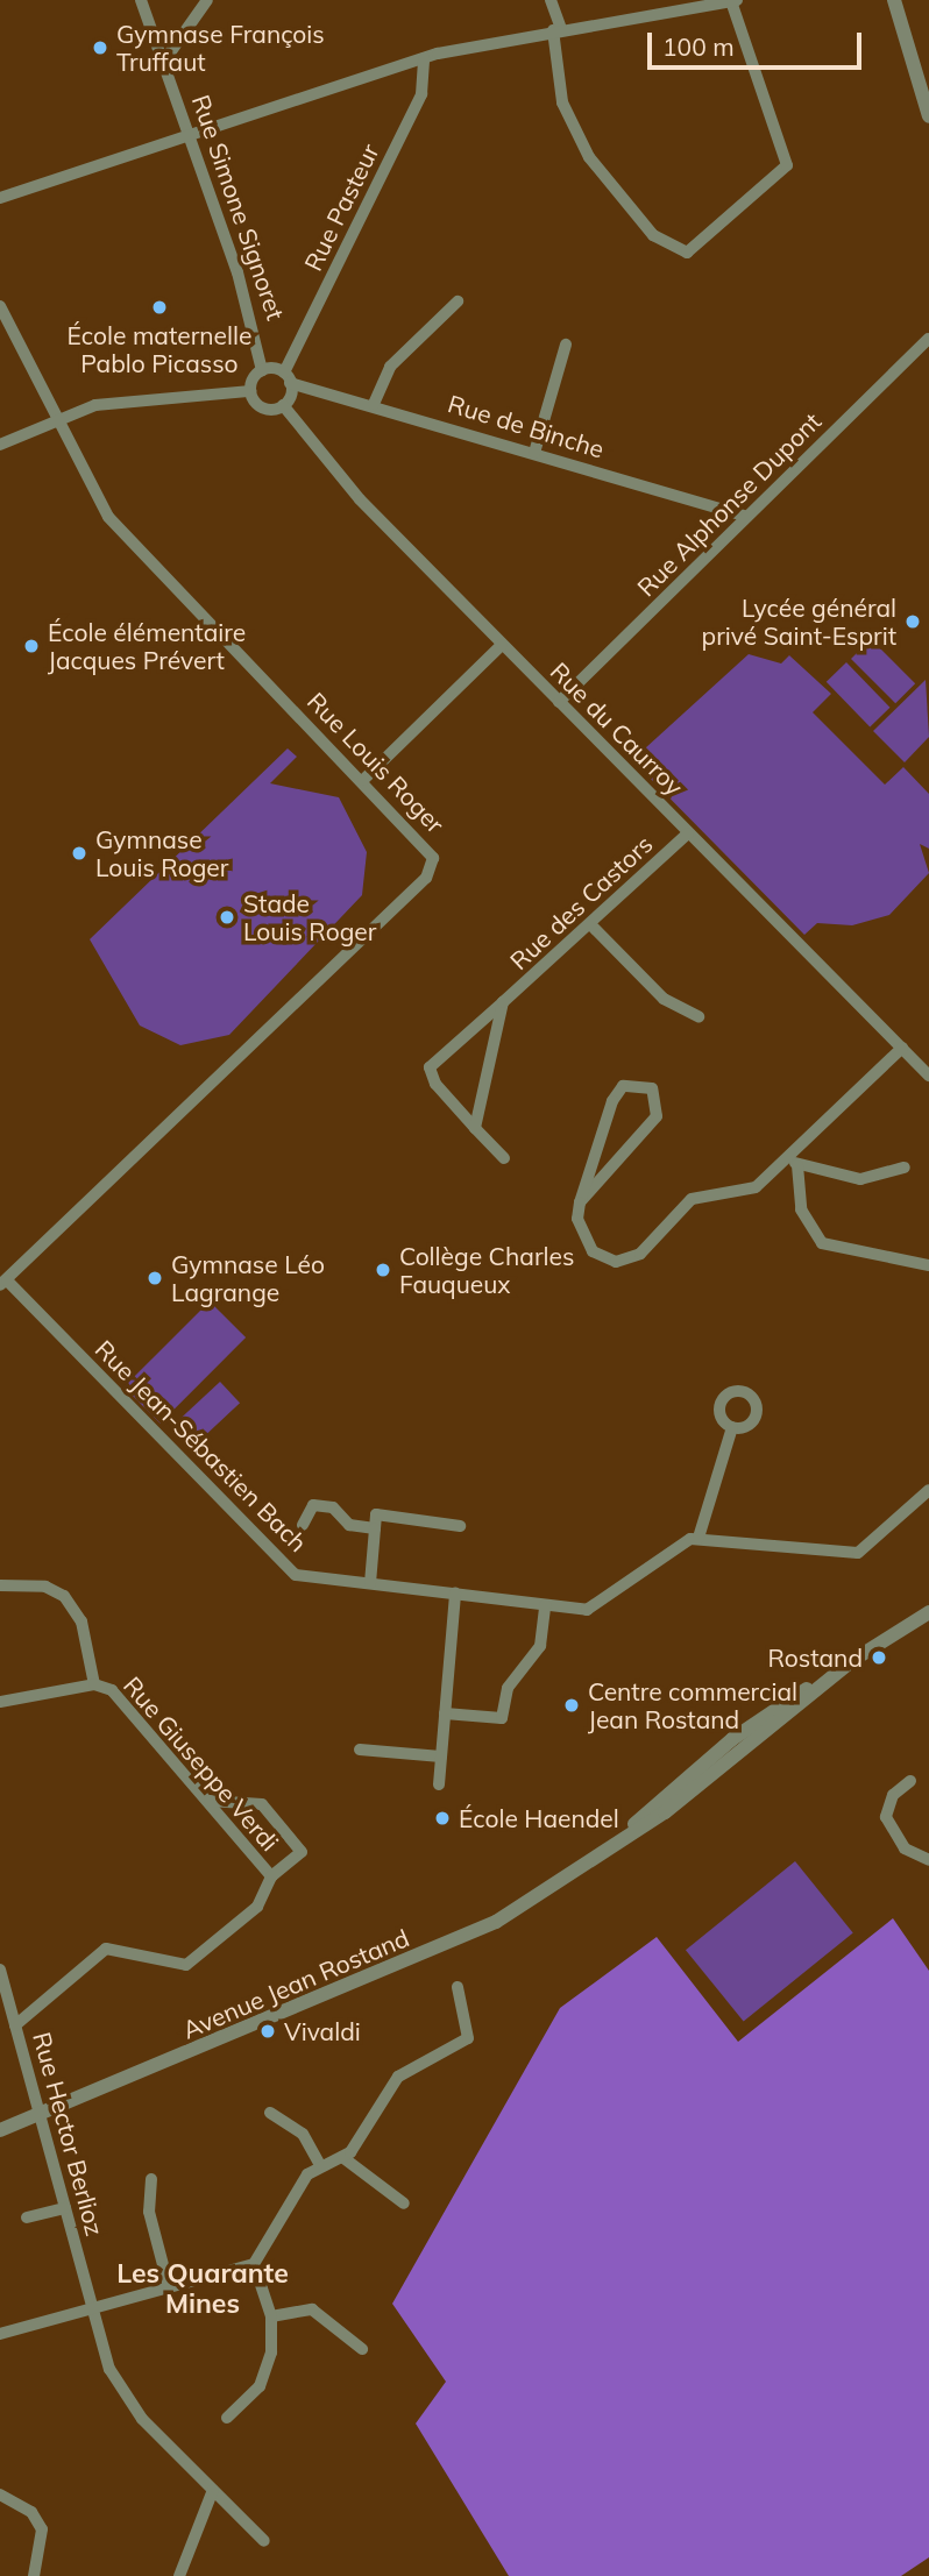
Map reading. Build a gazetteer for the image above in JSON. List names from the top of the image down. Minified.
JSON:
{"streets":{"street":["Rue Simone Signoret","Rue Pasteur","Rue de Binche","Rue Alphonse Dupont","Rue du Caurroy","Rue Louis Roger","Rue des Castors","Rue Jean-Sébastien Bach","Rue Giuseppe Verdi","Avenue Jean Rostand","Rue Hector Berlioz"]},"crossings":[["Rue Simone Signoret","Rue de Binche"],["Rue Pasteur","Rue de Binche"],["Rue Pasteur","Rue du Caurroy"],["Rue de Binche","Rue Alphonse Dupont"],["Rue Alphonse Dupont","Rue du Caurroy"],["Rue du Caurroy","Rue des Castors"],["Rue Louis Roger","Rue Jean-Sébastien Bach"],["Avenue Jean Rostand","Rue Hector Berlioz"]],"districts":["Les Quarante Mines"],"places":["Gymnase François Truffaut","École maternelle Pablo Picasso","Lycée général privé Saint-Esprit","École élémentaire Jacques Prévert","Gymnase Louis Roger","Stade Louis Roger","Collège Charles Fauqueux","Gymnase Léo Lagrange","Rostand","Centre commercial Jean Rostand","École Haendel","Vivaldi"],"scale_bar":"100 m"}
